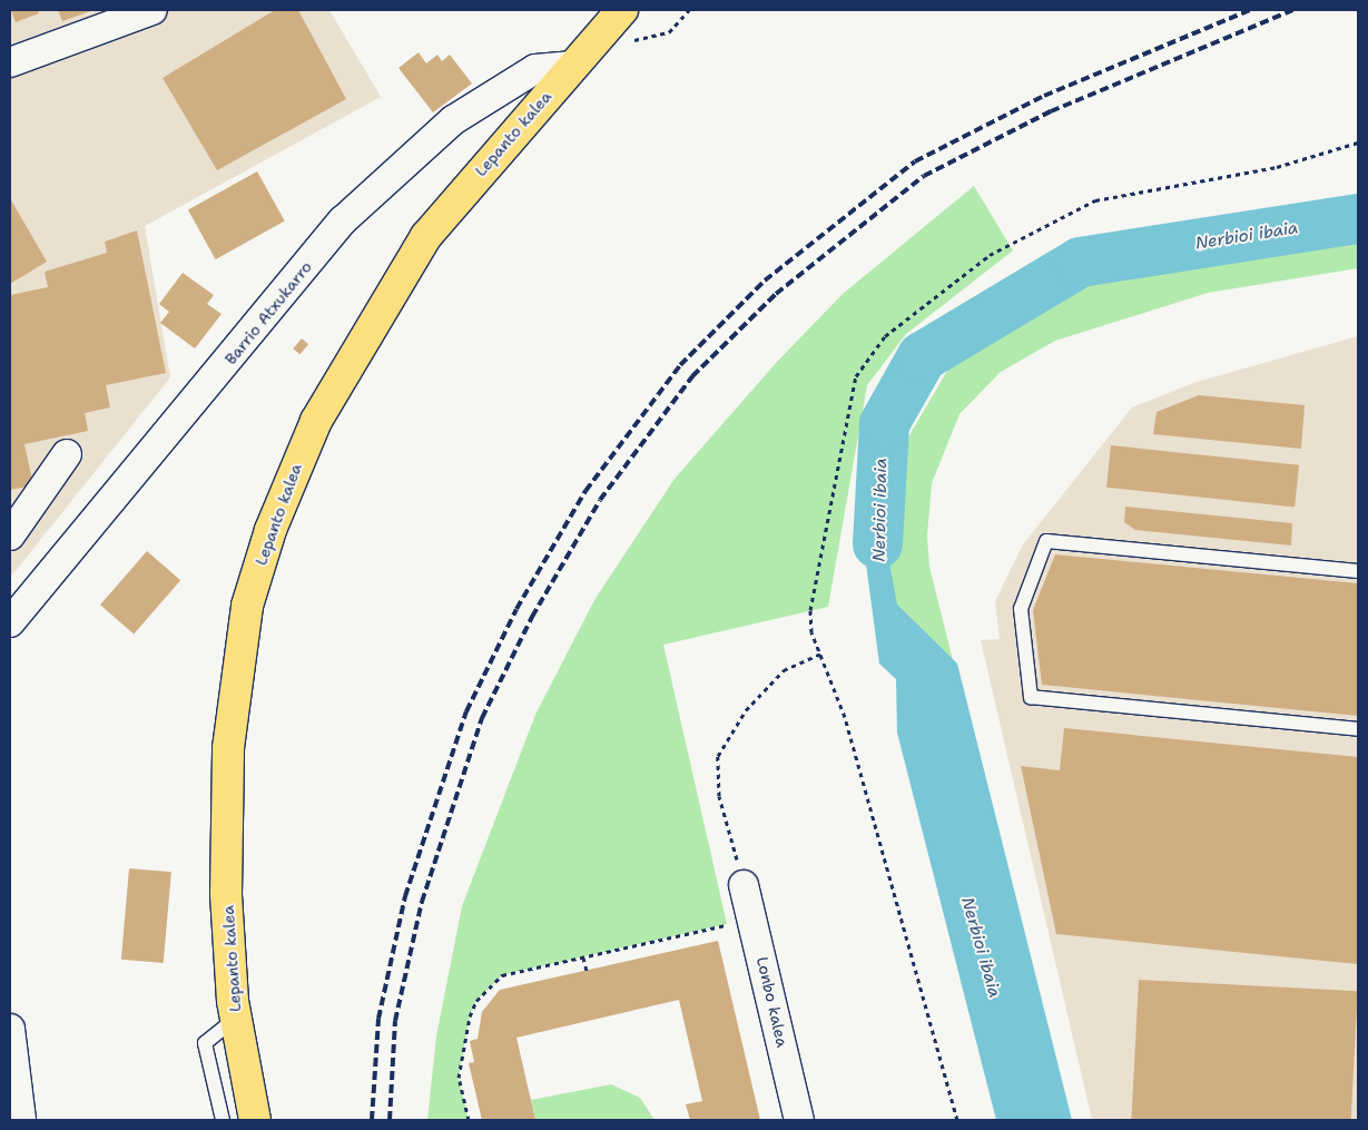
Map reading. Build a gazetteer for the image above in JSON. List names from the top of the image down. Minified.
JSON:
{"streets":{"main road":["Lepanto kalea"],"street":["Barrio Atxukarro","Lonbo kalea"]},"crossings":[["Lepanto kalea","Barrio Atxukarro"]],"water":["Nerbioi ibaia"]}
